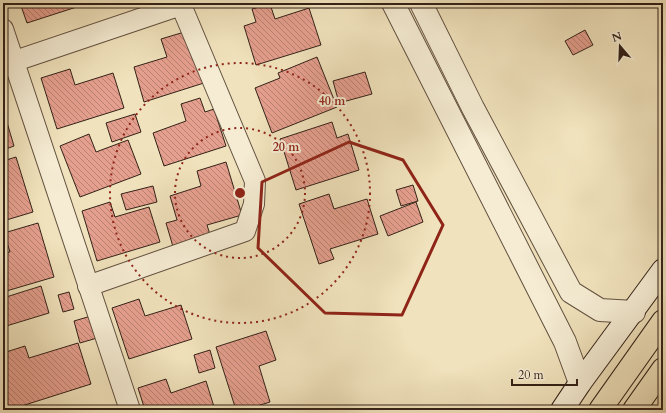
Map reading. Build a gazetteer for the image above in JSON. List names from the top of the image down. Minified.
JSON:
{"scale_bar":"20 m","north":"top","rings":["40 m","20 m"]}
